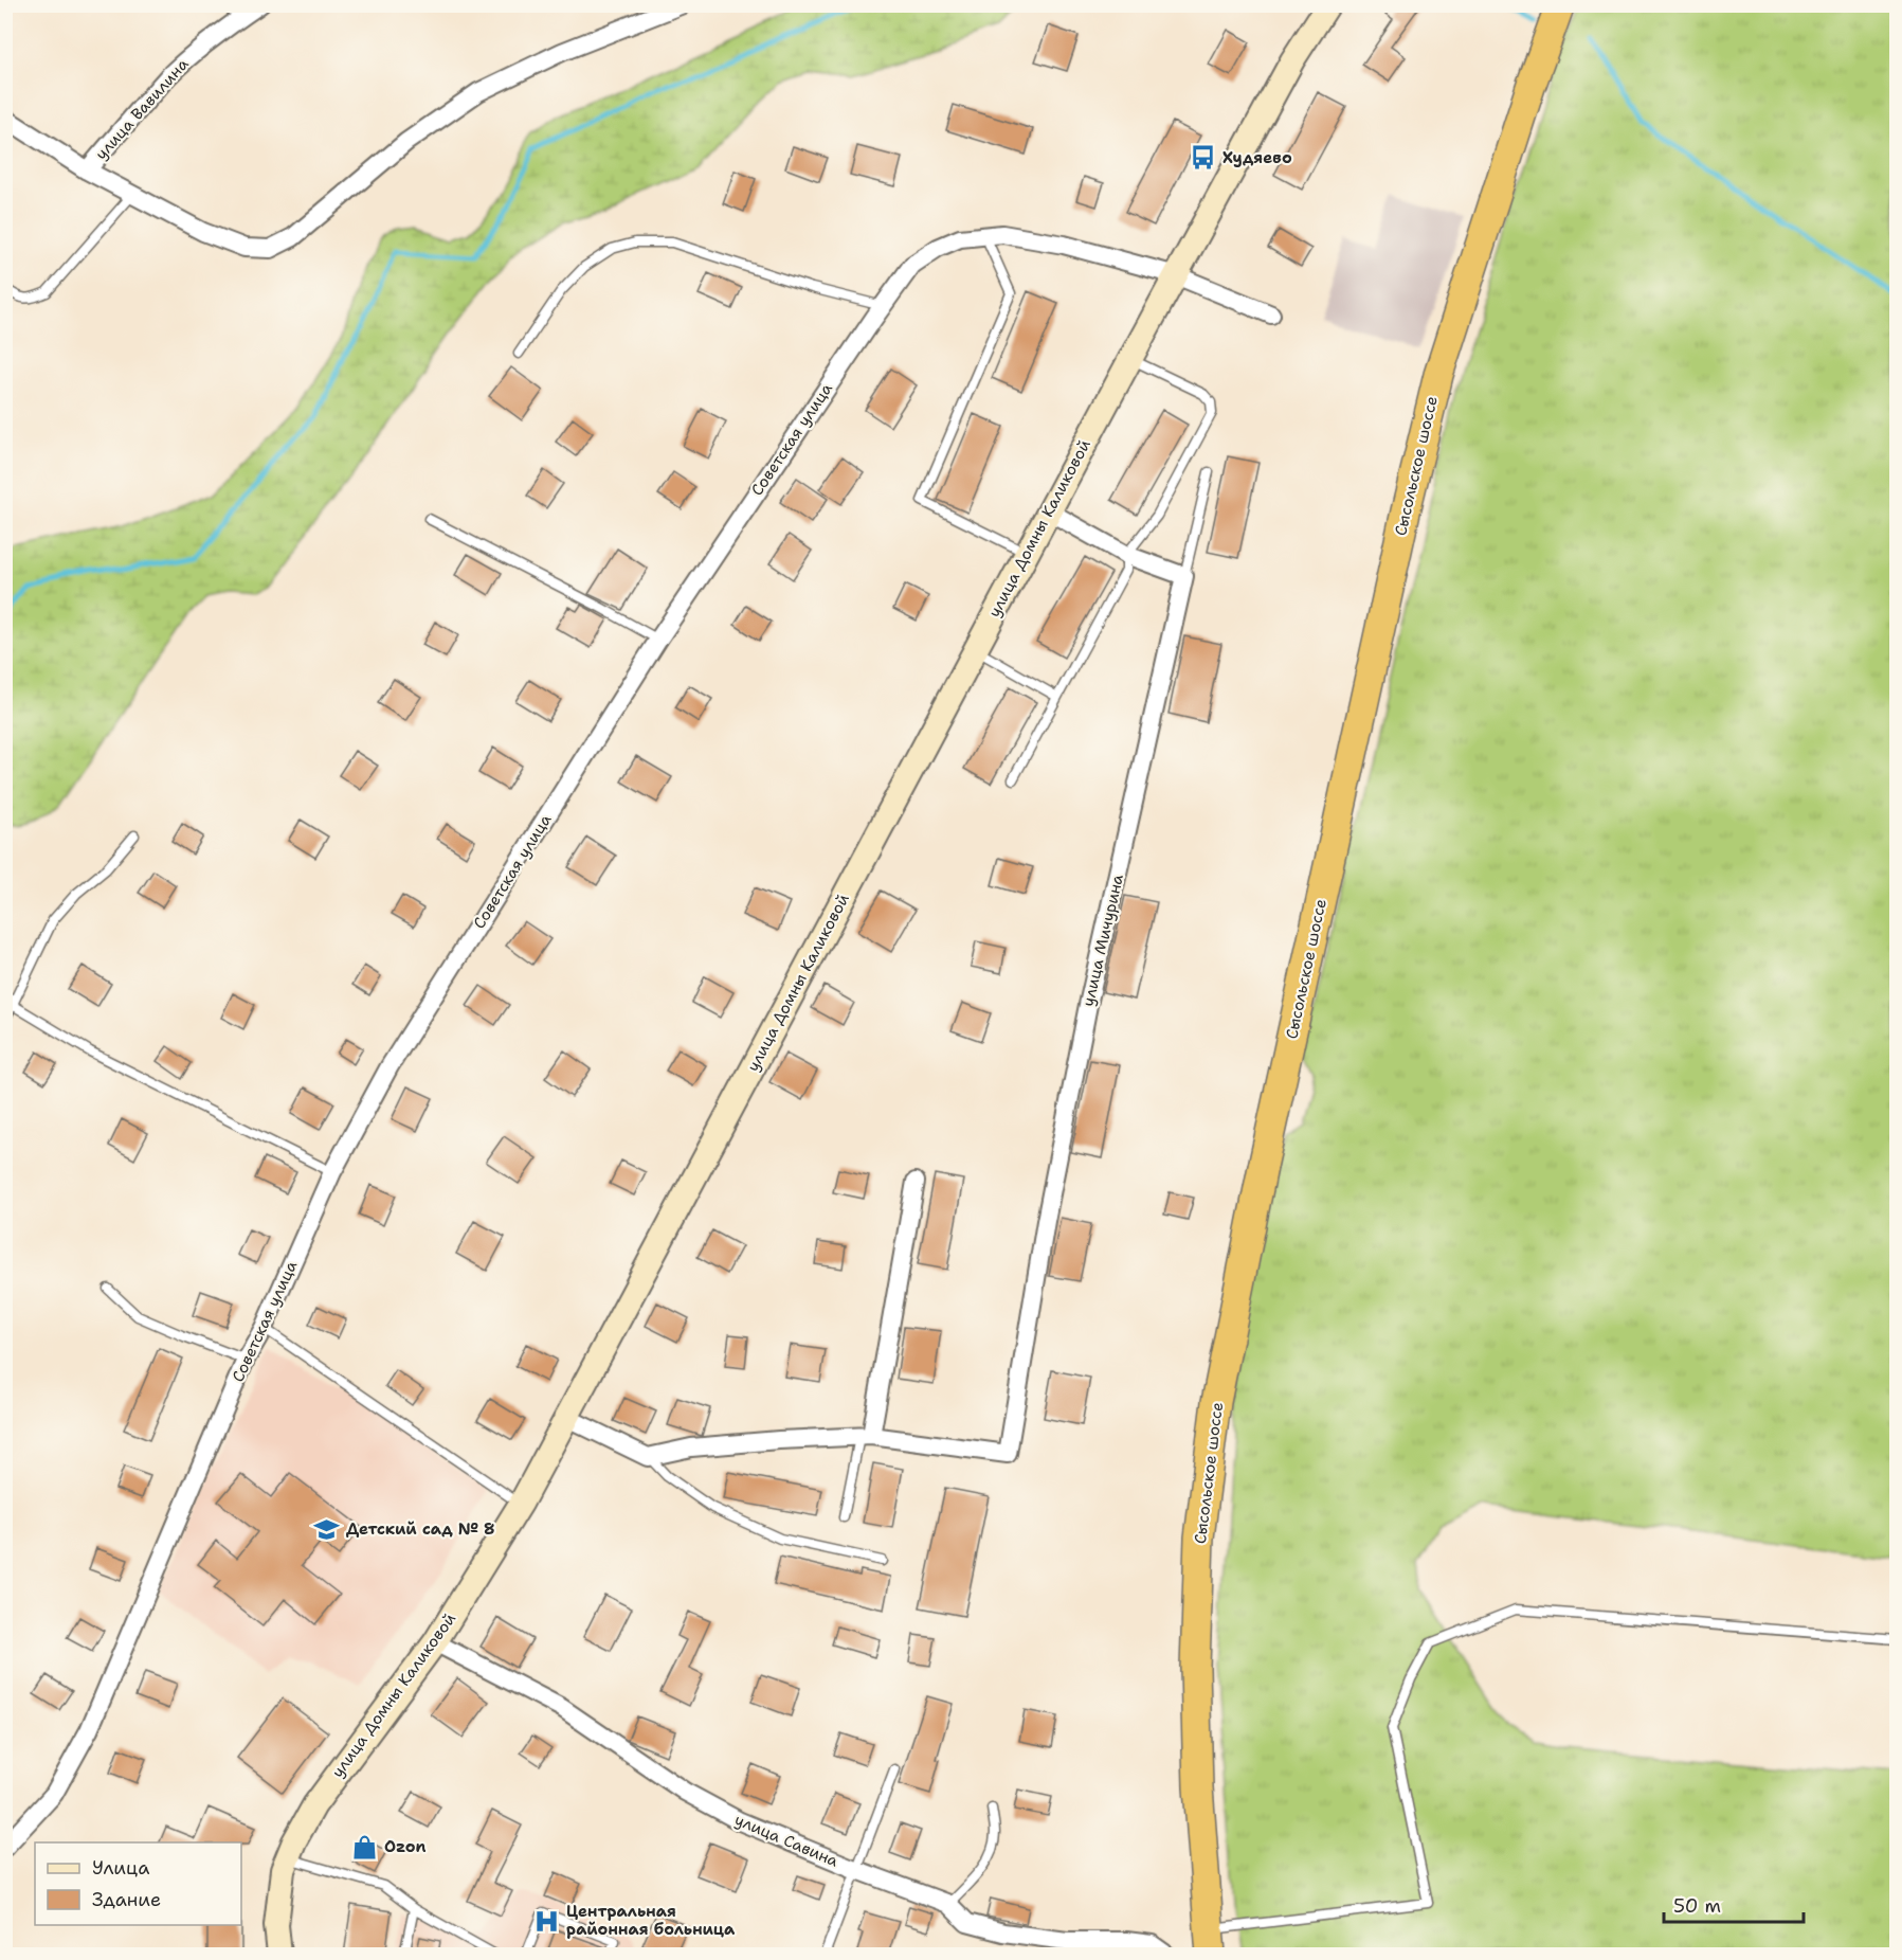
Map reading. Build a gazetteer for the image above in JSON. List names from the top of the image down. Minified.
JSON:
{"streets":{"highway":["Сысольское шоссе"],"main road":["улица Домны Каликовой"],"street":["улица Вавилина","Советская улица","улица Мичурина","улица Савина"]},"crossings":[["Советская улица","улица Домны Каликовой"],["улица Домны Каликовой","улица Савина"]],"places":{"bus stop":["Худяево"],"school or university":["Детский сад № 8"],"shop":["Ozon"],"hospital":["Центральная районная больница"]},"legend":["Улица","Здание"],"scale_bar":"50 m"}
